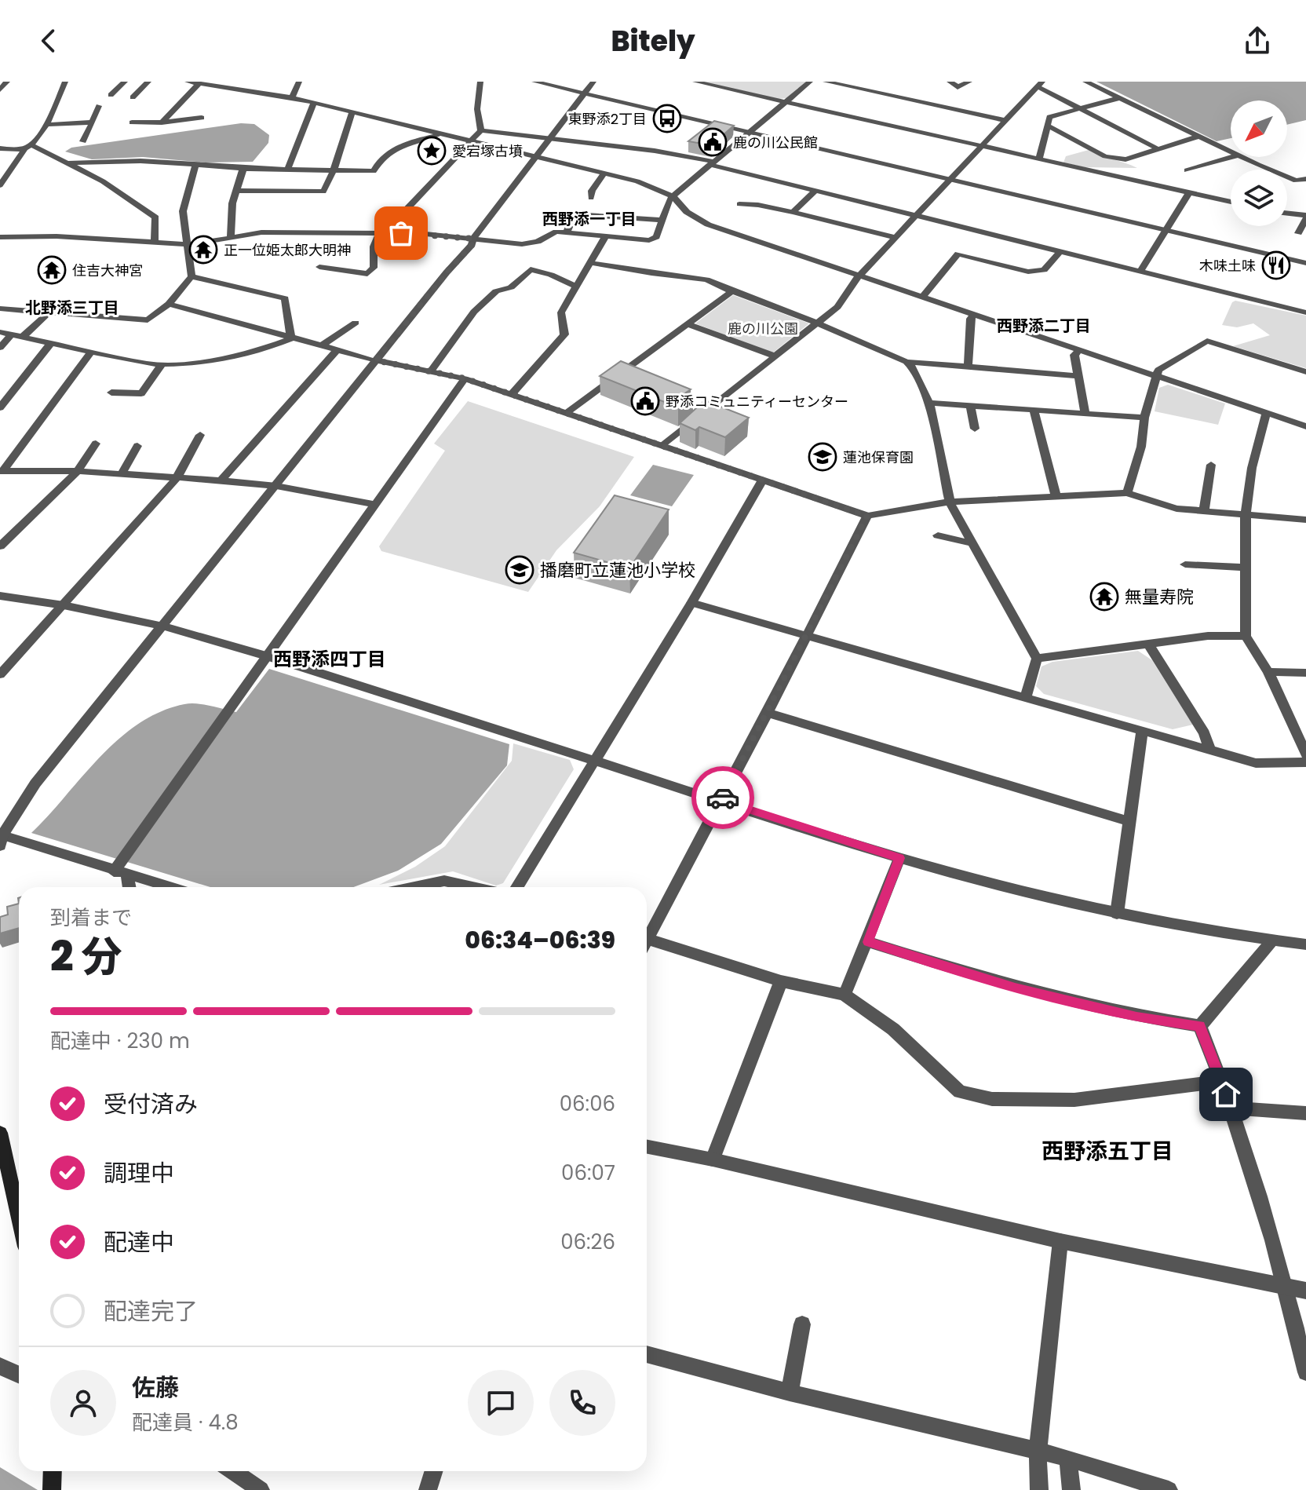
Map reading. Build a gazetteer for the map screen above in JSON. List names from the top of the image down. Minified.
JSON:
{"districts":["西野添一丁目","北野添三丁目","西野添二丁目","西野添四丁目","西野添五丁目"],"parks":["鹿の川公園"],"places":{"bus stop":["東野添2丁目"],"public building":["鹿の川公民館","野添コミュニティーセンター"],"place":["愛宕塚古墳"],"temple":["正一位姫太郎大明神","住吉大神宮","無量寿院"],"restaurant":["木味土味"],"school or university":["蓮池保育園","播磨町立蓮池小学校"]},"north":"bottom left","page":{"header":"Bitely","heading":["2 分","到着まで","06:34–06:39"],"panel":["佐藤","配達員 · 4.8"],"bar":"配達中 · 230 m","list":[["受付済み","06:06"],["調理中","06:07"],["配達中","06:26"],"配達完了"]}}
